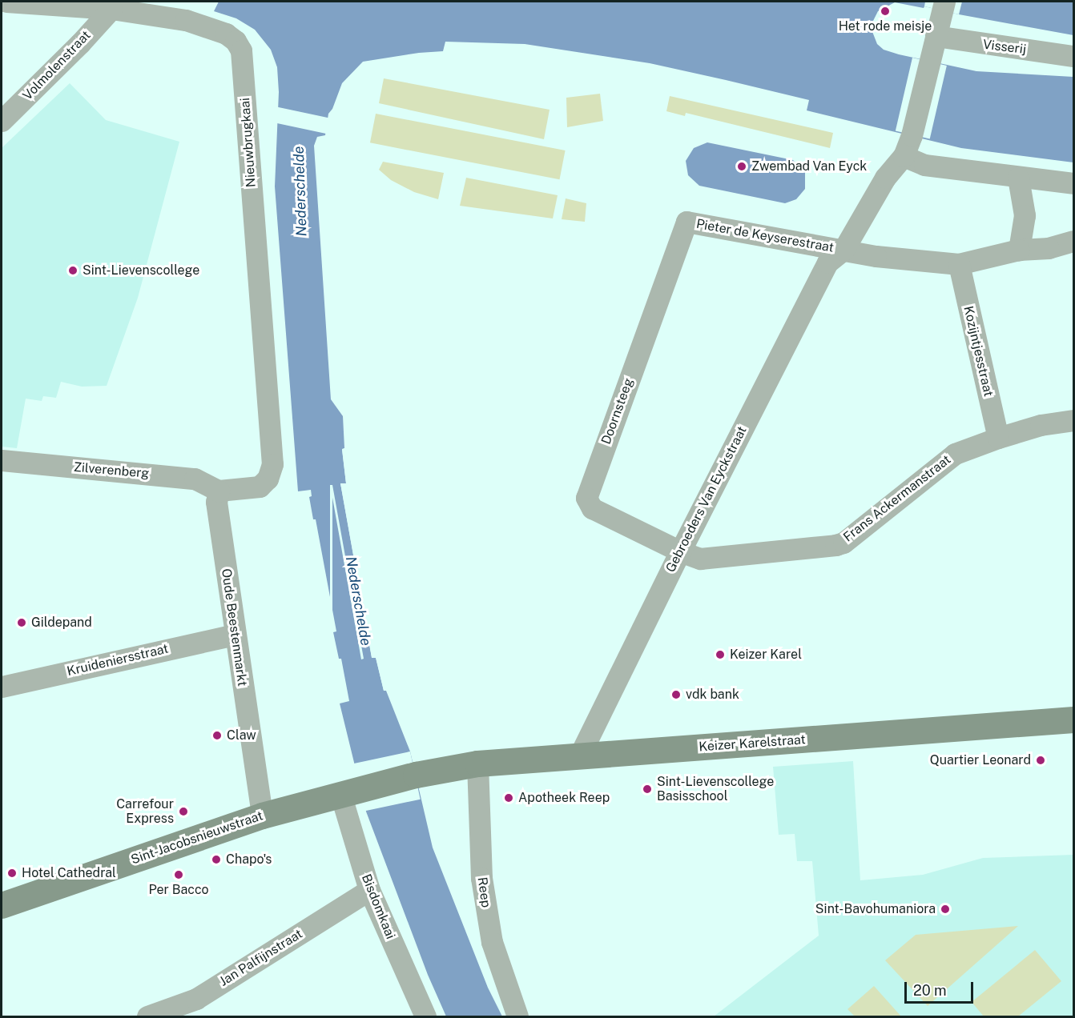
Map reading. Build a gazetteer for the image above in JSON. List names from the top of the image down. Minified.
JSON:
{"streets":{"street":["Visserij","Volmolenstraat","Nieuwbrugkaai","Pieter de Keyserestraat","Kozijntjesstraat","Doornsteeg","Zilverenberg","Frans Ackermanstraat","Gebroeders Van Eyckstraat","Oude Beestenmarkt","Kruideniersstraat","Keizer Karelstraat","Sint-Jacobsnieuwstraat","Reep","Bisdomkaai","Jan Palfijnstraat"]},"crossings":[["Visserij","Gebroeders Van Eyckstraat"],["Volmolenstraat","Nieuwbrugkaai"],["Nieuwbrugkaai","Zilverenberg"],["Nieuwbrugkaai","Oude Beestenmarkt"],["Pieter de Keyserestraat","Kozijntjesstraat"],["Pieter de Keyserestraat","Doornsteeg"],["Pieter de Keyserestraat","Gebroeders Van Eyckstraat"],["Kozijntjesstraat","Frans Ackermanstraat"],["Doornsteeg","Frans Ackermanstraat"],["Doornsteeg","Gebroeders Van Eyckstraat"],["Zilverenberg","Oude Beestenmarkt"],["Frans Ackermanstraat","Gebroeders Van Eyckstraat"],["Gebroeders Van Eyckstraat","Keizer Karelstraat"],["Oude Beestenmarkt","Kruideniersstraat"],["Oude Beestenmarkt","Sint-Jacobsnieuwstraat"],["Keizer Karelstraat","Sint-Jacobsnieuwstraat"],["Keizer Karelstraat","Reep"],["Keizer Karelstraat","Bisdomkaai"],["Sint-Jacobsnieuwstraat","Bisdomkaai"],["Bisdomkaai","Jan Palfijnstraat"]],"water":["Nederschelde"],"places":["Het rode meisje","Zwembad Van Eyck","Sint-Lievenscollege","Gildepand","Keizer Karel","vdk bank","Claw","Quartier Leonard","Sint-Lievenscollege Basisschool","Apotheek Reep","Carrefour Express","Chapo's","Hotel Cathedral","Per Bacco","Sint-Bavohumaniora"],"scale_bar":"20 m"}
